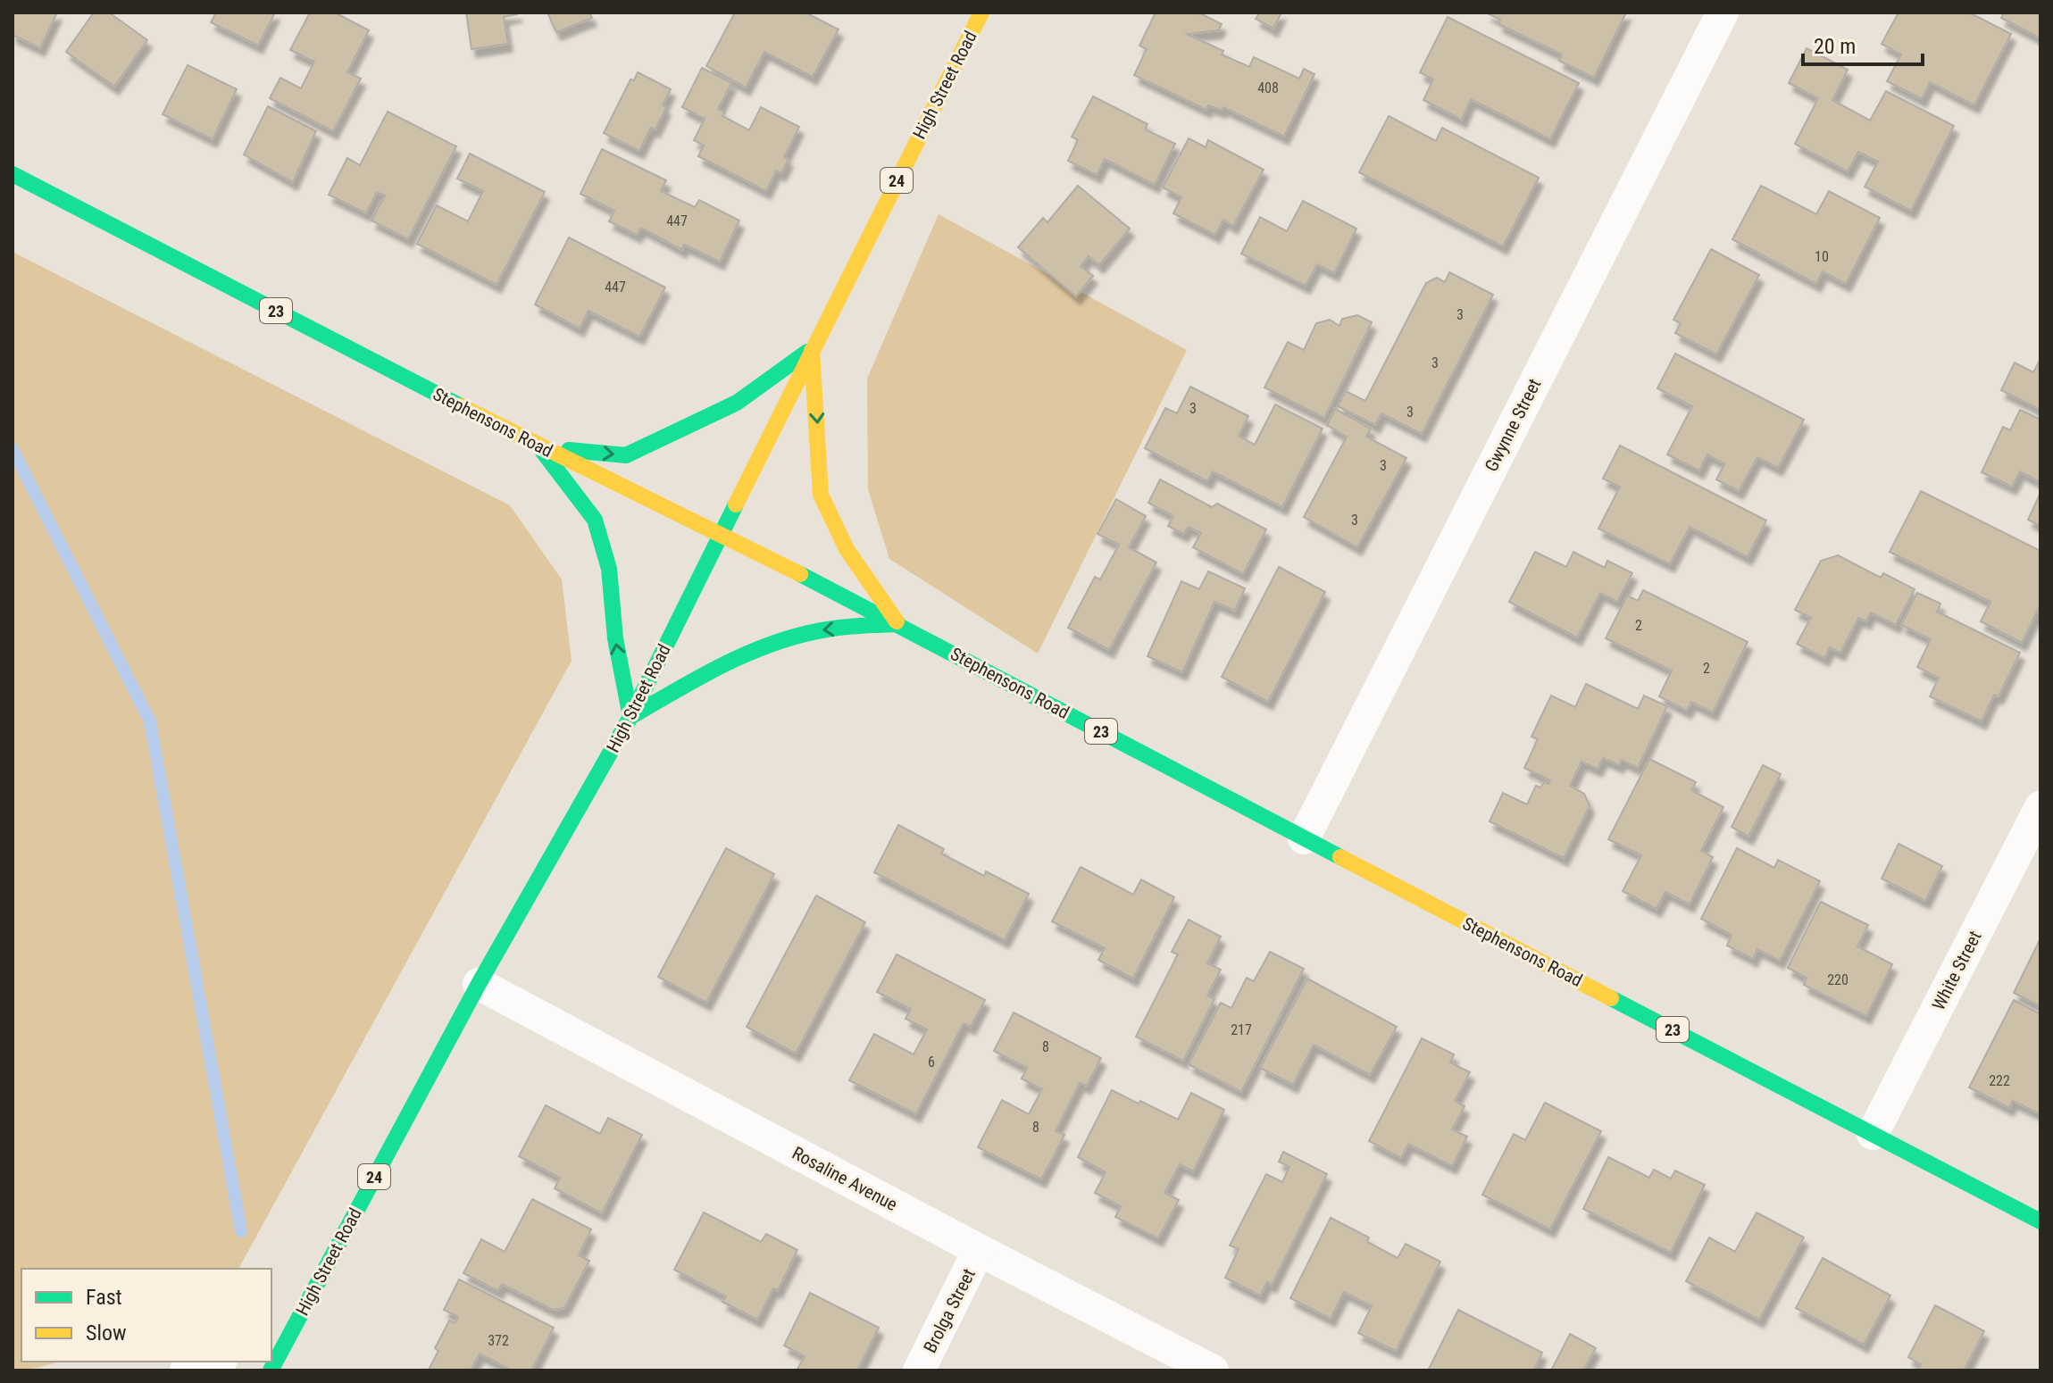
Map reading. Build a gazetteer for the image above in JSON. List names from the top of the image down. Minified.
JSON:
{"streets":{"main road":["High Street Road","24","23","Stephensons Road"],"street":["Gwynne Street","White Street","Rosaline Avenue","Brolga Street"]},"crossings":[["High Street Road","Stephensons Road"],["High Street Road","Rosaline Avenue"],["Stephensons Road","Gwynne Street"],["Stephensons Road","White Street"],["Rosaline Avenue","Brolga Street"]],"house_numbers":["408","447","10","447","3","3","3","3","3","3","2","2","220","217","8","6","222","8","372"],"legend":["Fast","Slow"],"scale_bar":"20 m"}
